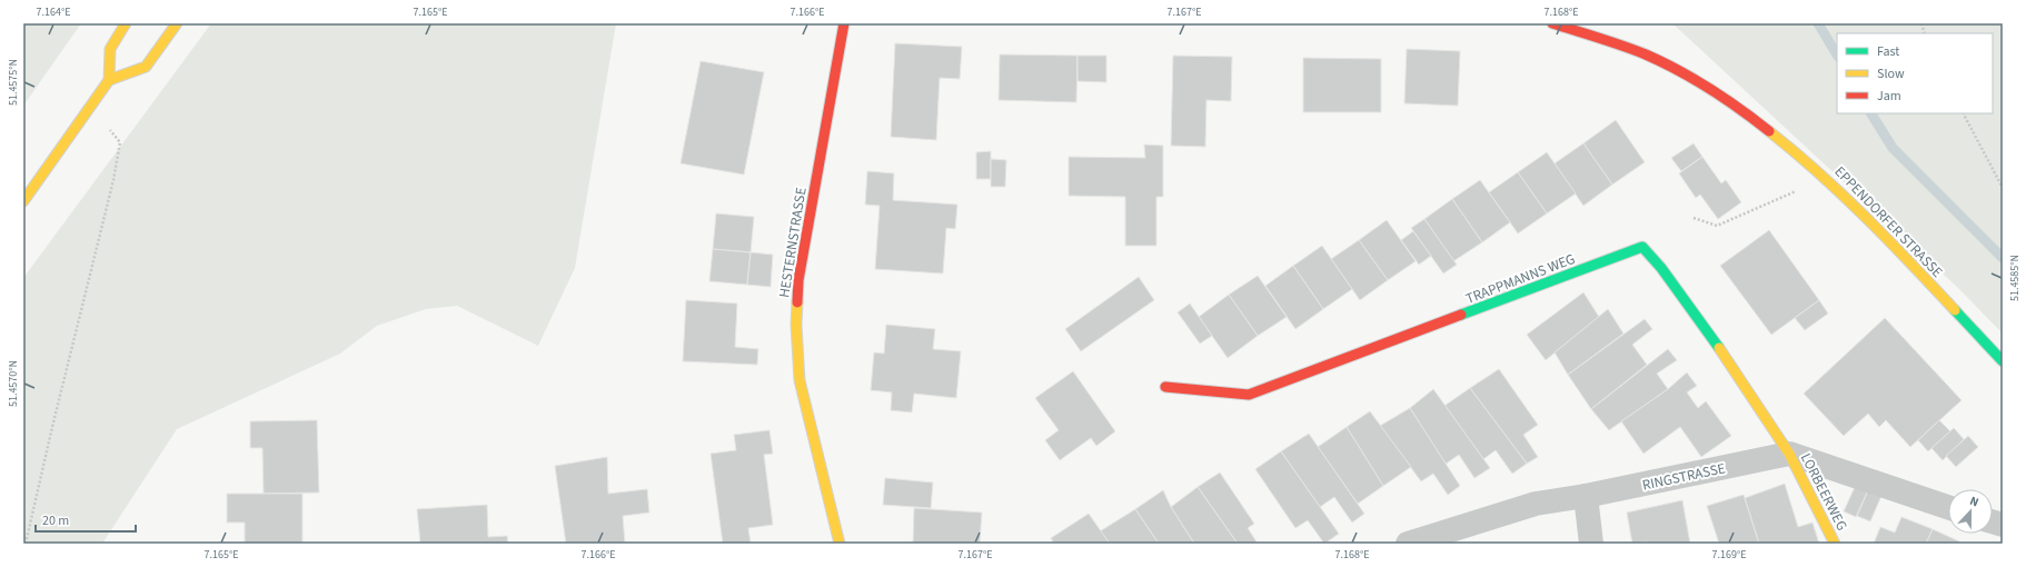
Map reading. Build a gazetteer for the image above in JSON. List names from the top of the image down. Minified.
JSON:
{"streets":{"street":["EPPENDORFER STRASSE","HESTERNSTRASSE","TRAPPMANNS WEG","RINGSTRASSE","LORBEERWEG"]},"crossings":[["TRAPPMANNS WEG","RINGSTRASSE"],["TRAPPMANNS WEG","LORBEERWEG"],["RINGSTRASSE","LORBEERWEG"]],"legend":["Fast","Slow","Jam"],"scale_bar":"20 m","north":"top","coordinates":["7.164°E","7.165°E","7.166°E","7.167°E","7.168°E","51.4575°N","51.4585°N","51.4570°N","7.169°E"]}
